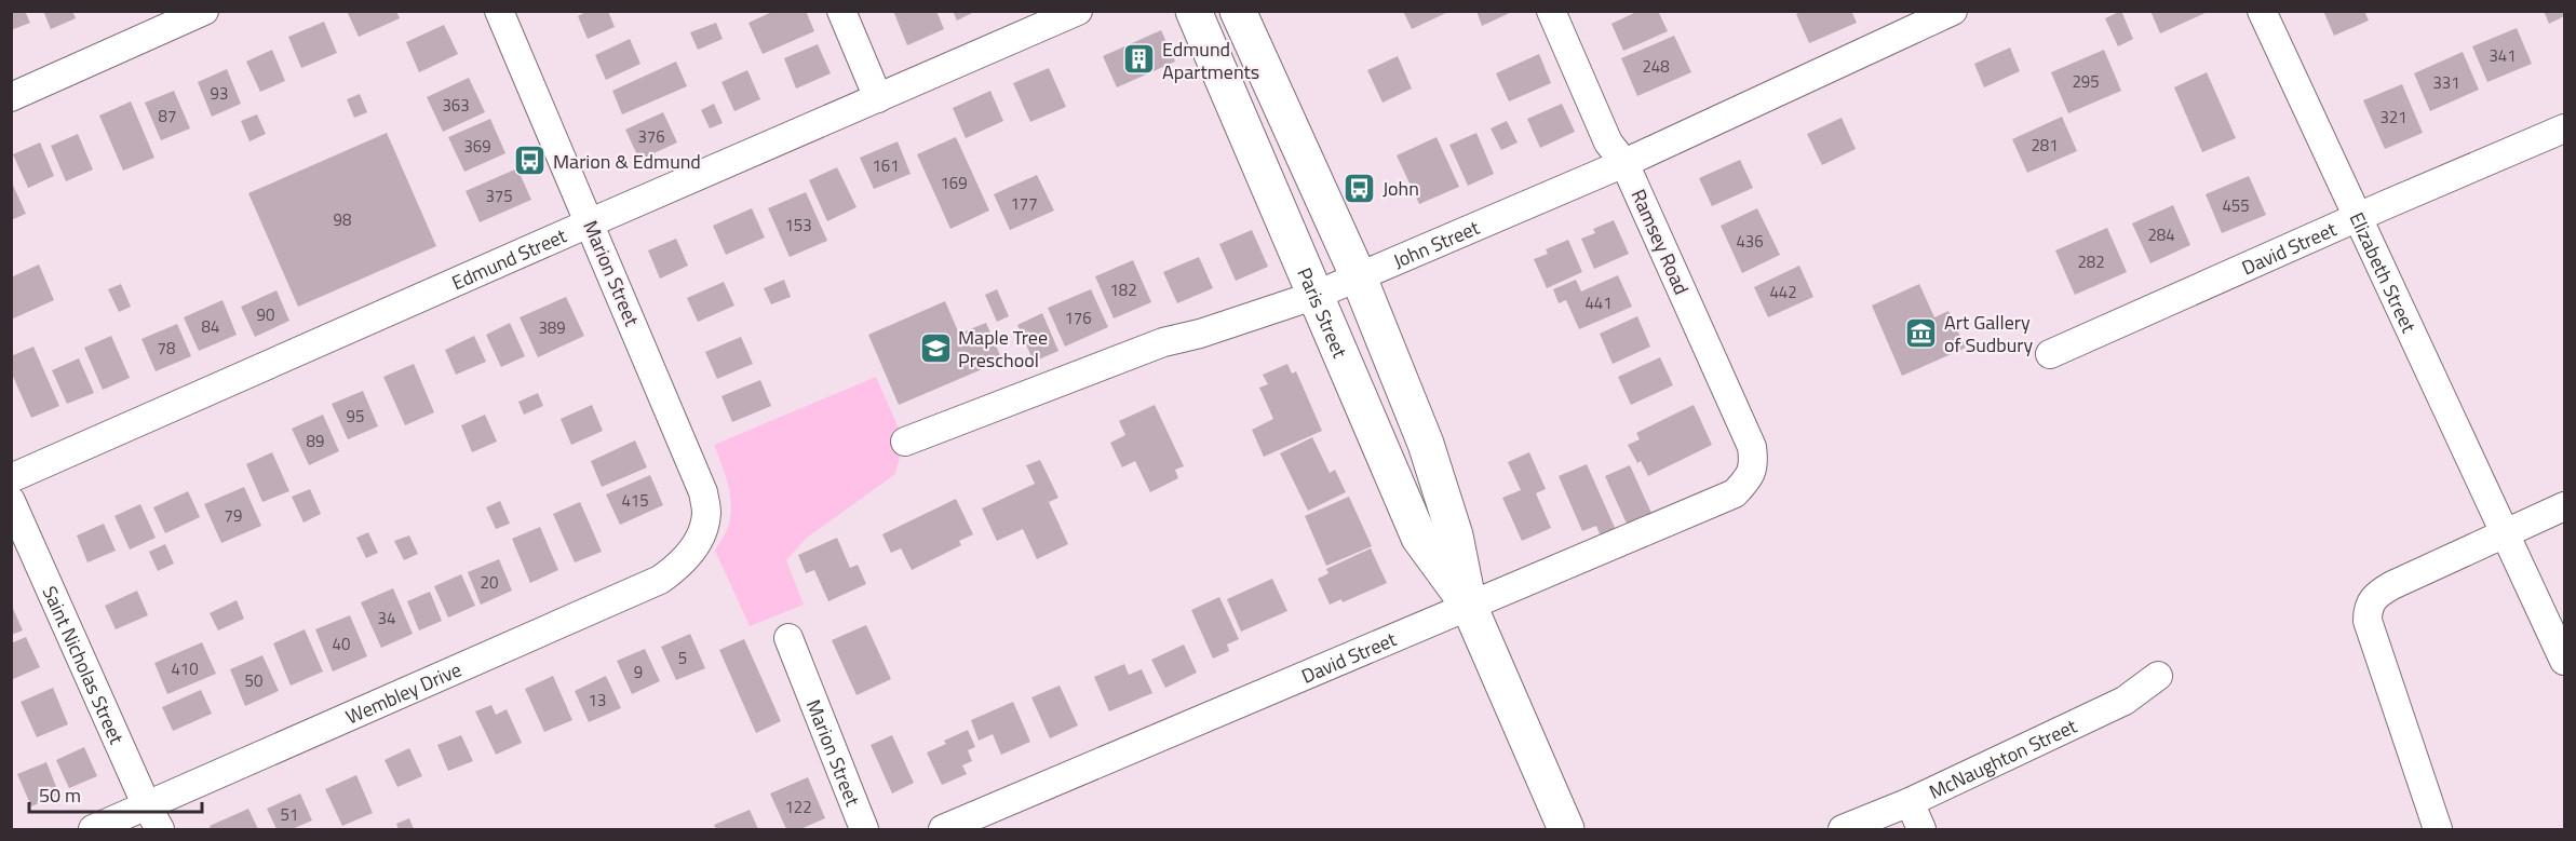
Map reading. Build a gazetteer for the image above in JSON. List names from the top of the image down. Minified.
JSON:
{"streets":{"main road":["Paris Street"],"street":["Ramsey Road","John Street","David Street","Edmund Street","Marion Street","Elizabeth Street","Saint Nicholas Street","Wembley Drive","McNaughton Street"]},"crossings":[["Ramsey Road","John Street"],["Ramsey Road","David Street"],["John Street","Paris Street"],["David Street","Elizabeth Street"],["David Street","Paris Street"],["Edmund Street","Marion Street"],["Marion Street","Wembley Drive"],["Saint Nicholas Street","Wembley Drive"]],"places":{"building":["Edmund Apartments"],"bus stop":["Marion & Edmund","John"],"museum":["Art Gallery of Sudbury"],"school or university":["Maple Tree Preschool"]},"house_numbers":["341","248","295","331","93","363","87","321","376","281","369","161","169","375","177","455","98","153","284","436","282","182","442","441","90","176","84","389","78","95","89","415","79","20","34","40","5","410","9","50","13","122","51"],"scale_bar":"50 m"}
